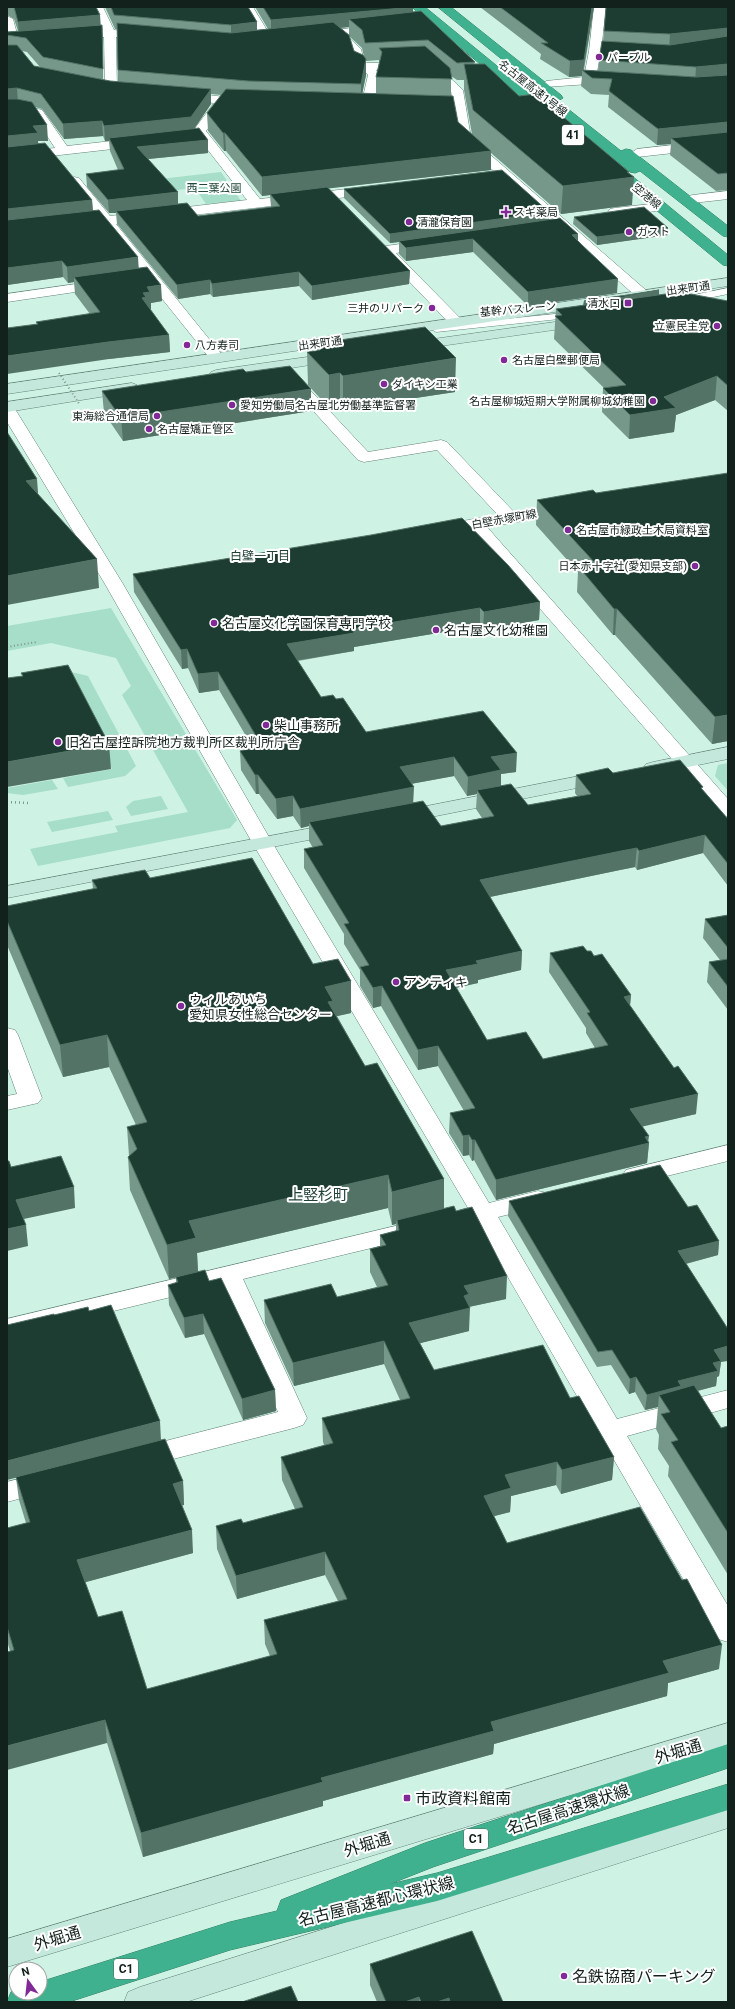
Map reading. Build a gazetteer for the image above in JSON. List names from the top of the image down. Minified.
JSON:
{"streets":{"highway":["名古屋高速1号線","41","空港線","名古屋高速環状線","C1","名古屋高速都心環状線"],"main road":["出来町通","外堀通"],"street":["白壁赤塚町線"],"lane":["基幹バスレーン"]},"crossings":[["出来町通","基幹バスレーン"],["名古屋高速環状線","名古屋高速都心環状線"]],"districts":["白壁一丁目","上竪杉町"],"parks":["西二葉公園"],"places":{"other":["パープル","清瀧保育園","ガスト","三井のリパーク","立憲民主党","八方寿司","名古屋白壁郵便局","ダイキン工業","名古屋柳城短期大学附属柳城幼稚園","愛知労働局名古屋北労働基準監督署","東海総合通信局","名古屋矯正管区","名古屋市緑政土木局資料室","日本赤十字社(愛知県支部)","名古屋文化学園保育専門学校","名古屋文化幼稚園","柴山事務所","旧名古屋控訴院地方裁判所区裁判所庁舎","アンティキ","ウィルあいち 愛知県女性総合センター","名鉄協商パーキング"],"health":["スギ薬局"],"transit":["清水口","市政資料館南"]},"north":"top"}
